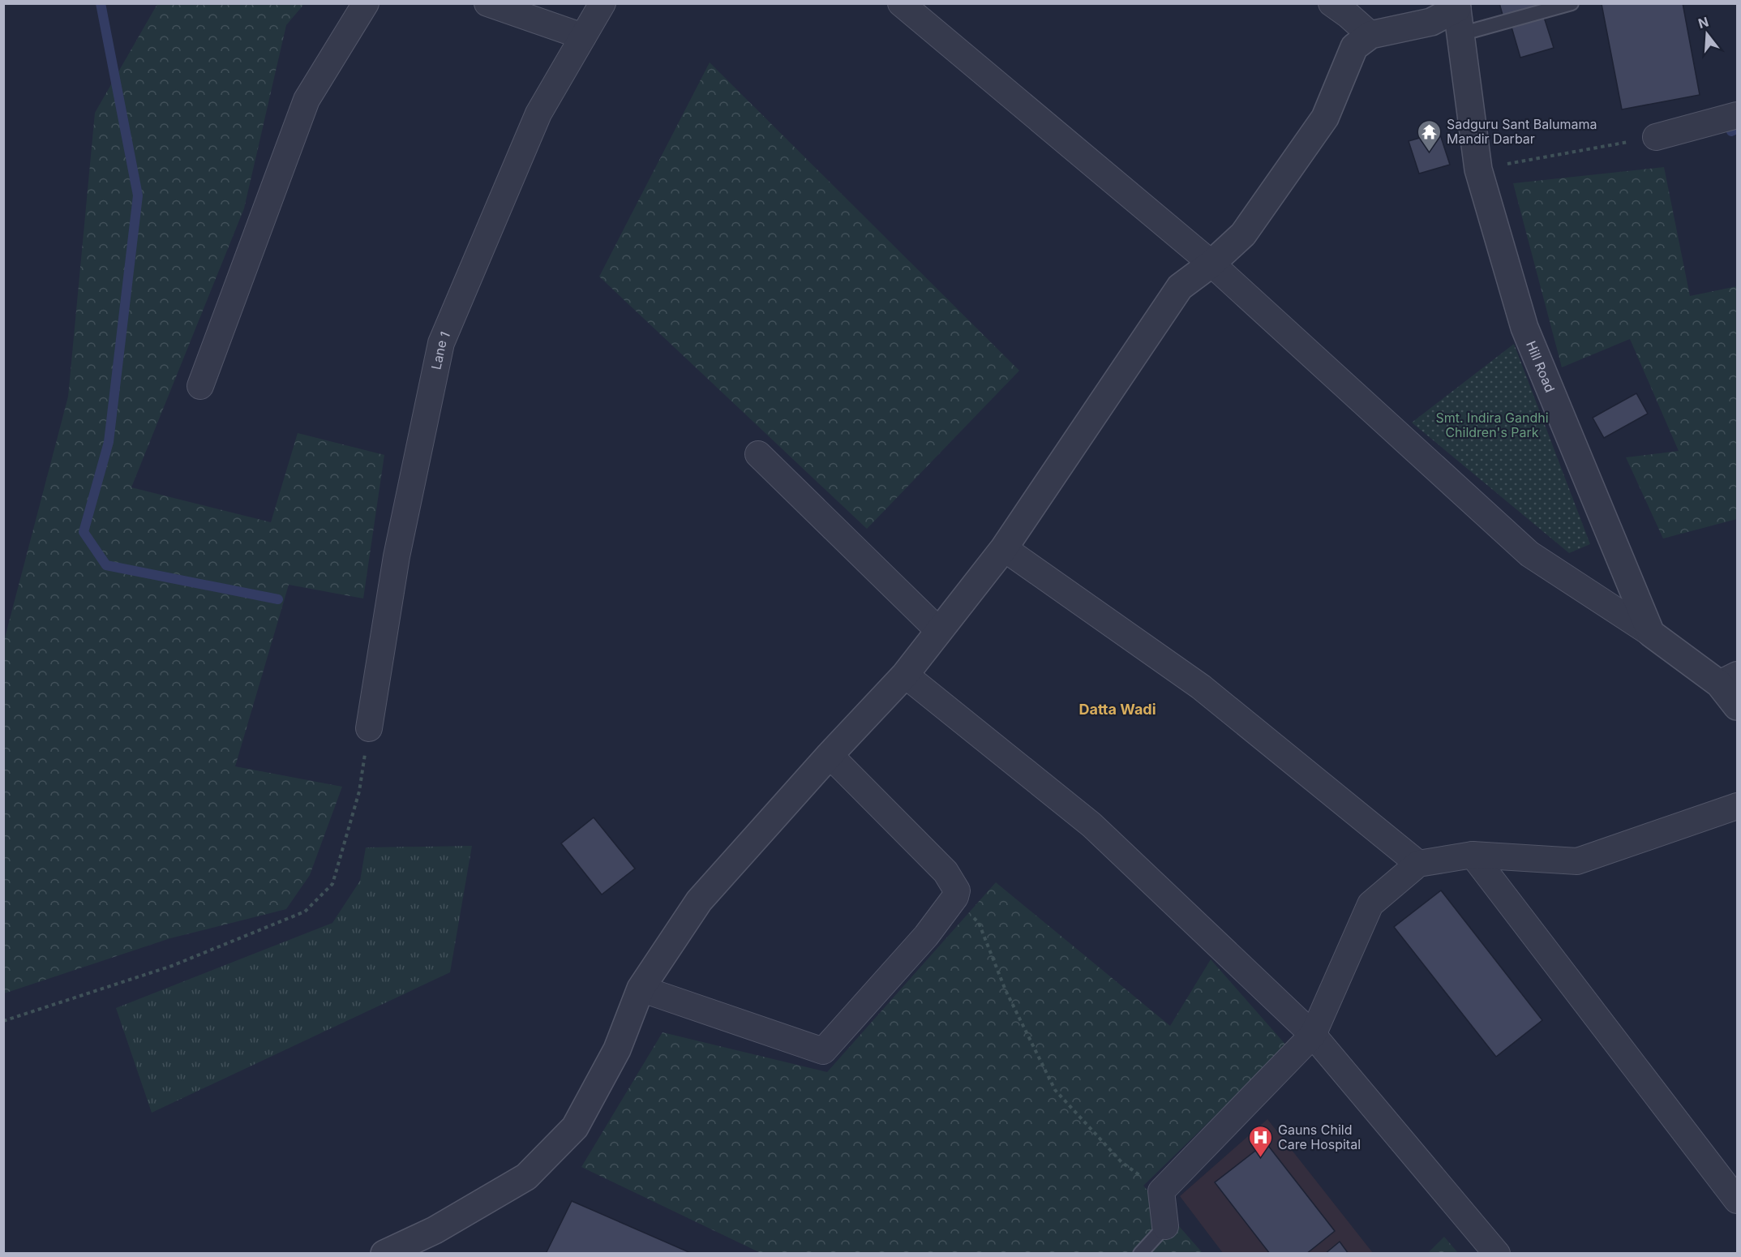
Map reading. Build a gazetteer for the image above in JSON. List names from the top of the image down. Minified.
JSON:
{"streets":{"street":["Lane 1","Hill Road"]},"districts":["Datta Wadi"],"parks":["Smt. Indira Gandhi Children's Park"],"places":{"temple":["Sadguru Sant Balumama Mandir Darbar"],"hospital":["Gauns Child Care Hospital"]},"north":"top"}
